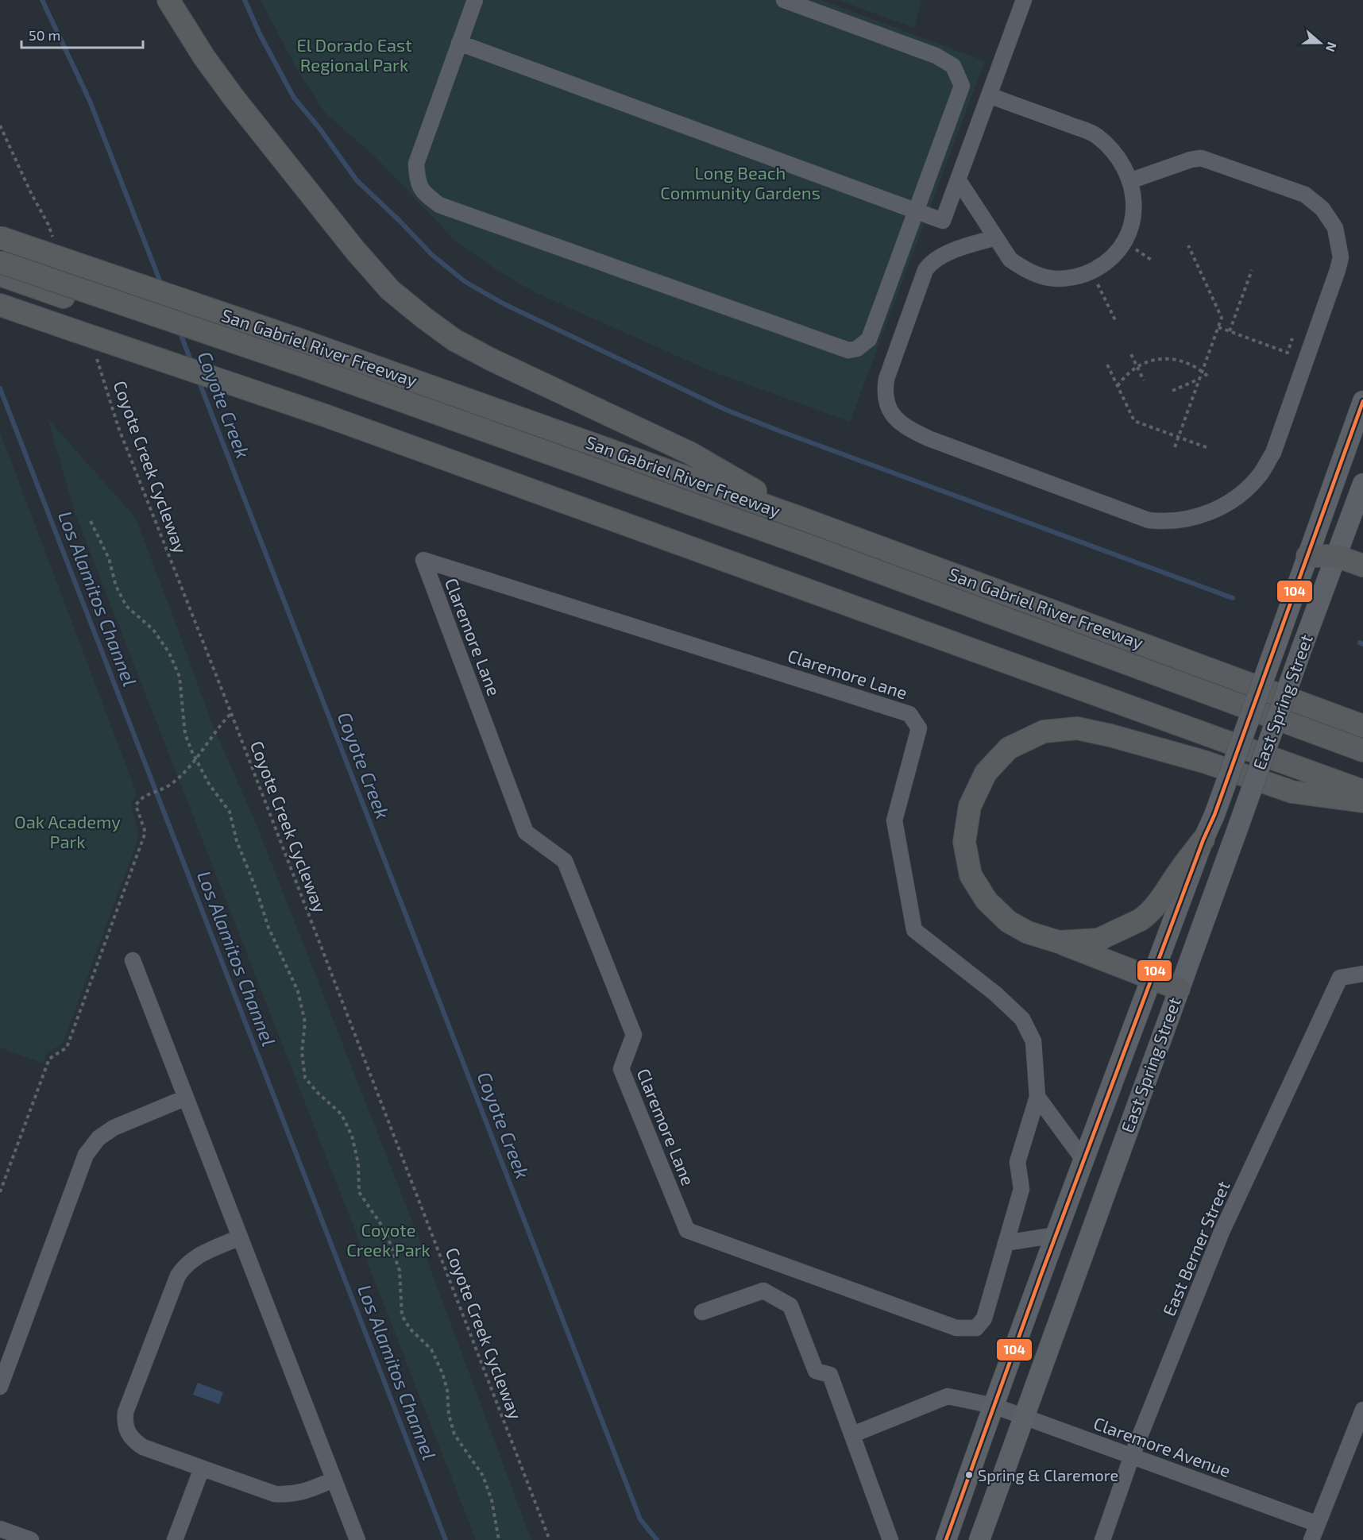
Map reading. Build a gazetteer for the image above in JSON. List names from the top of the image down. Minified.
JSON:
{"streets":{"highway":["San Gabriel River Freeway"],"main road":["East Spring Street"],"street":["Claremore Lane","East Berner Street","Claremore Avenue"],"path":["Coyote Creek Cycleway"]},"crossings":[["East Spring Street","Claremore Avenue"],["East Berner Street","Claremore Avenue"]],"water":["Coyote Creek","Los Alamitos Channel"],"parks":["El Dorado East Regional Park","Long Beach Community Gardens","Oak Academy Park","Coyote Creek Park"],"places":["Spring & Claremore"],"lines":["transit line 104"],"scale_bar":"50 m","north":"right"}
